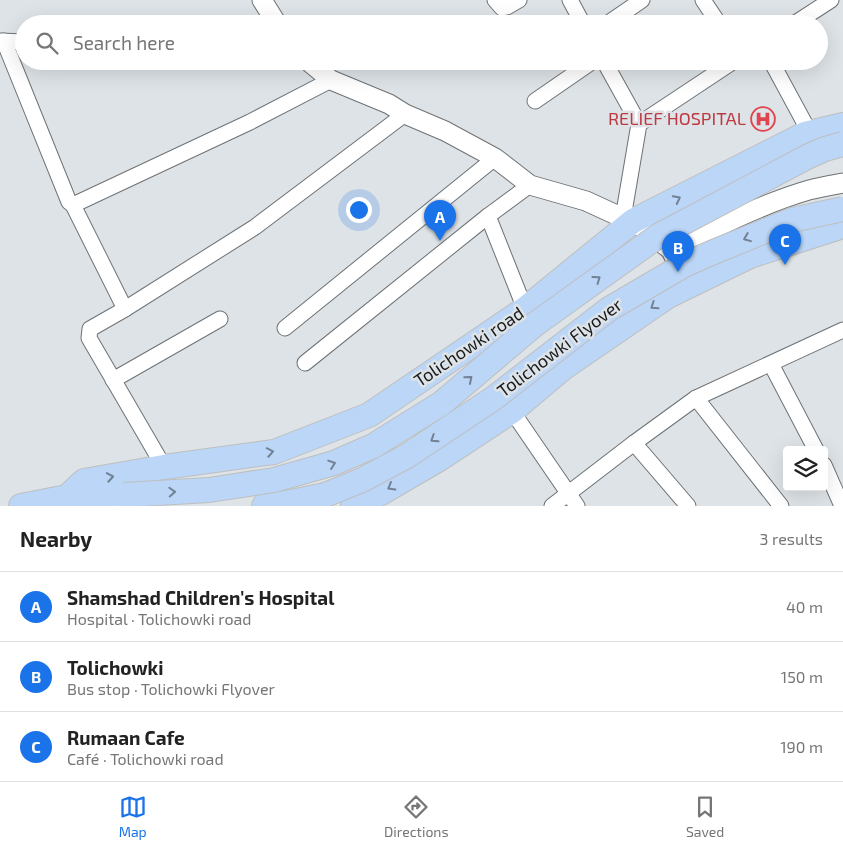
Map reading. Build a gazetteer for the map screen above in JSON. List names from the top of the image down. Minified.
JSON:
{"streets":{"main road":["Tolichowki road","Tolichowki Flyover"]},"crossings":[["Tolichowki road","Tolichowki Flyover"]],"places":{"hospital":["RELIEF HOSPITAL"]},"page":{"search":"Search here","pins":["A","C","B"],"heading":["Nearby","3 results"],"list":[{"mark":"A","name":"Shamshad Children's Hospital","note":"Hospital · Tolichowki road","value":"40 m"},{"mark":"B","name":"Tolichowki","note":"Bus stop · Tolichowki Flyover","value":"150 m"},{"mark":"C","name":"Rumaan Cafe","note":"Café · Tolichowki road","value":"190 m"}],"nav":["Map","Directions","Saved"]}}
